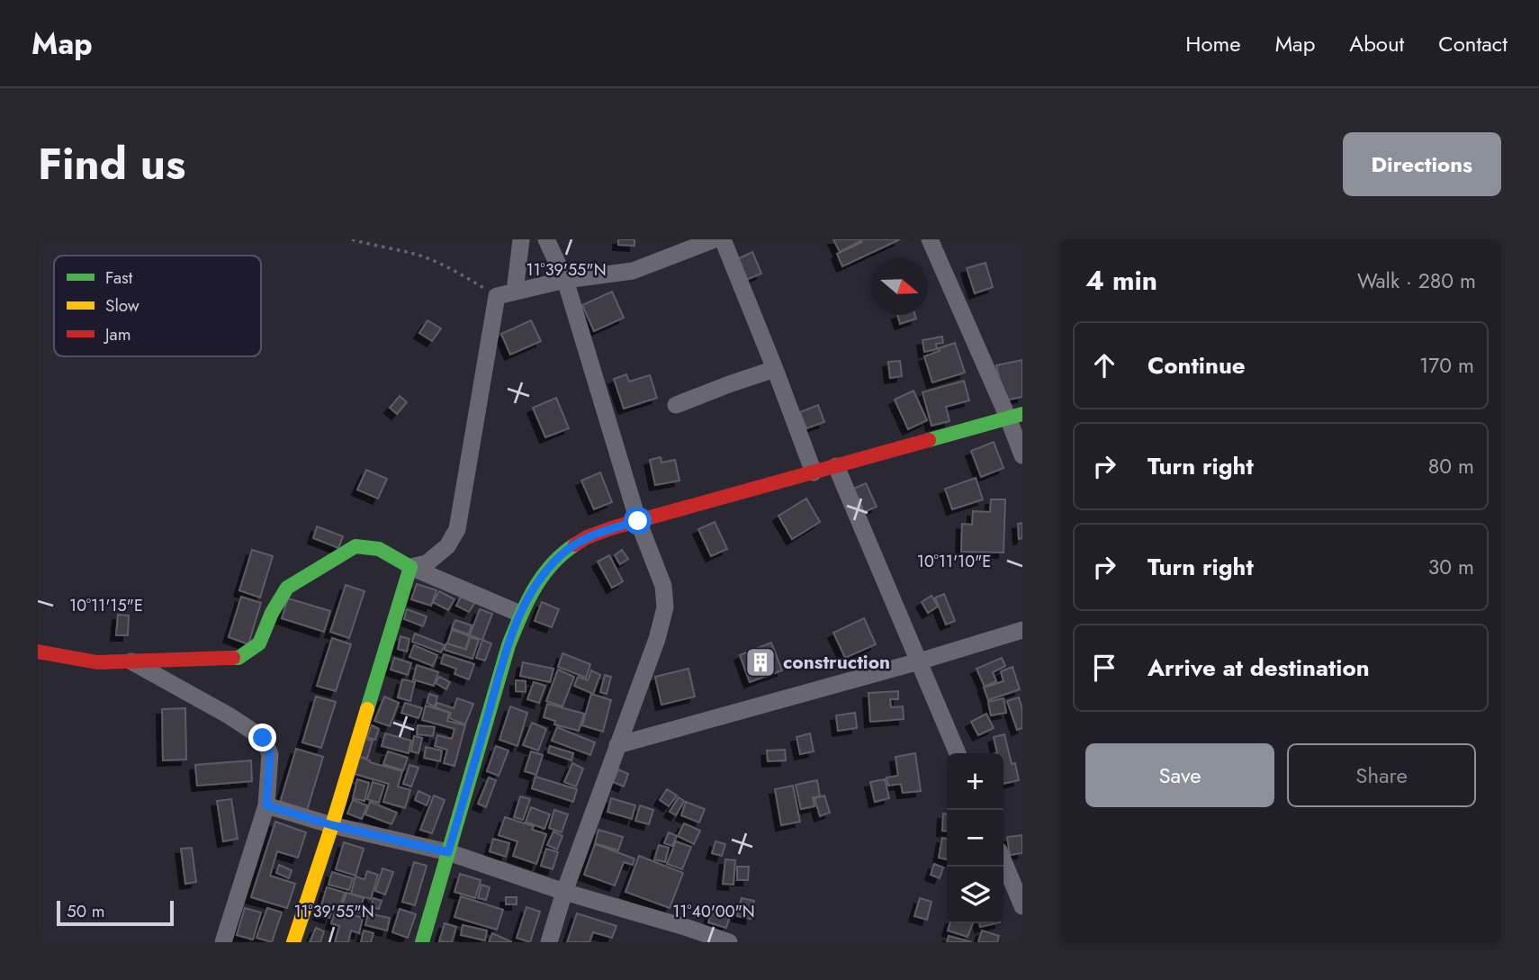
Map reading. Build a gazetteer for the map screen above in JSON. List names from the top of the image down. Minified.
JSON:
{"places":{"building":["construction"]},"legend":["Fast","Slow","Jam"],"scale_bar":"50 m","north":"right","page":{"header":"Map","nav":["Home","Map","About","Contact"],"title":"Find us","buttons":["Directions",["Save","Share"]],"heading":["4 min","Walk · 280 m"],"list":[["Continue","170 m"],["Turn right","80 m"],["Turn right","30 m"],"Arrive at destination"],"map_buttons":["+","−"],"scale":"50 m"},"coordinates":["11°39'55\"N","10°11'10\"E","10°11'15\"E","11°40'00\"N"]}
